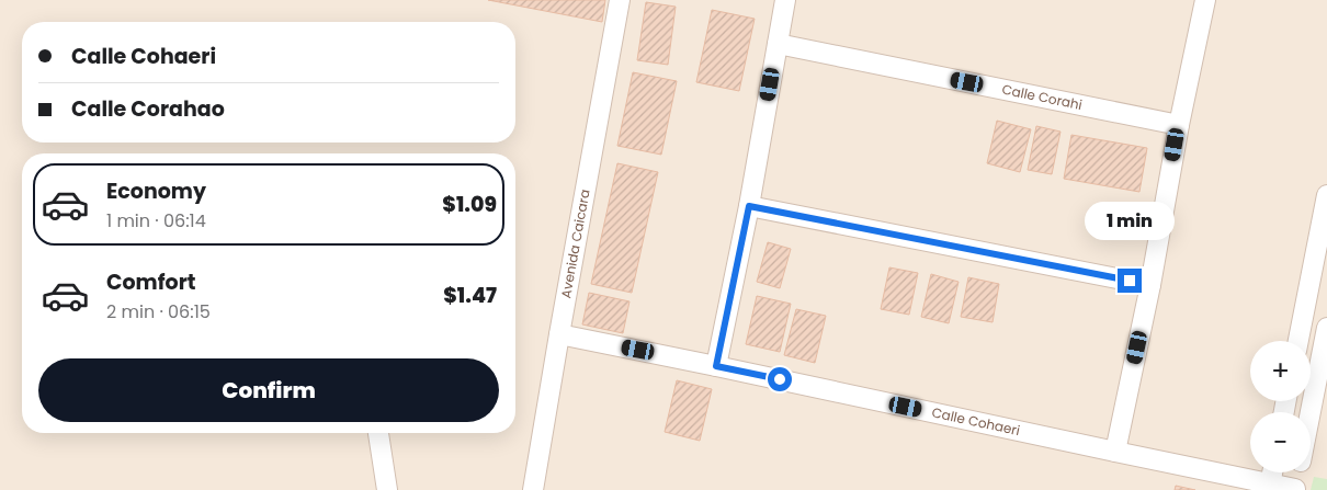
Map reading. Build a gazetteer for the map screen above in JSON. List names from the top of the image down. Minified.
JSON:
{"streets":{"street":["Calle Corahi","Avenida Caicara","Calle Cohaeri"]},"crossings":[["Avenida Caicara","Calle Cohaeri"]],"page":{"banner":["Calle Cohaeri","Calle Corahao"],"list":[{"name":"Economy","note":"1 min · 06:14","value":"$1.09"},{"name":"Comfort","note":"2 min · 06:15","value":"$1.47"}],"bubble":"1 min","map_buttons":["+","−"],"buttons":"Confirm"}}
